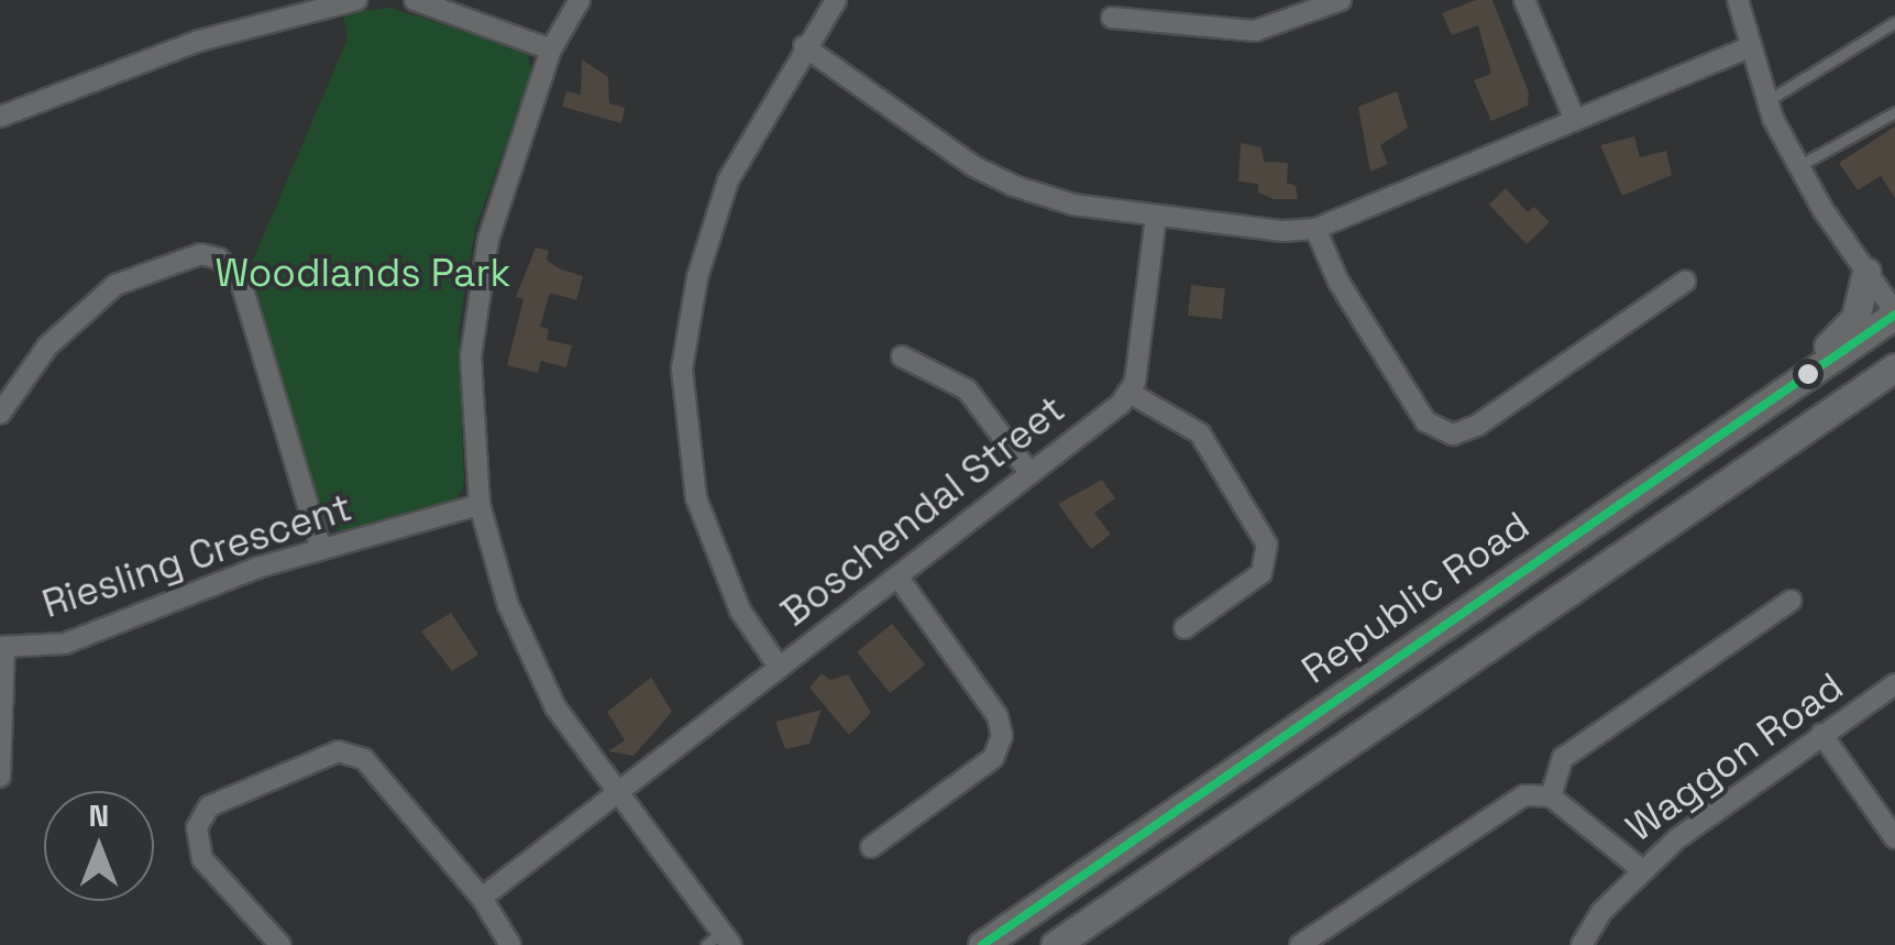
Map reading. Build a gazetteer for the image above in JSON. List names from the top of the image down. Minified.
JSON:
{"streets":{"main road":["Republic Road"],"street":["Boschendal Street","Riesling Crescent","Waggon Road"]},"parks":["Woodlands Park"],"north":"top"}
